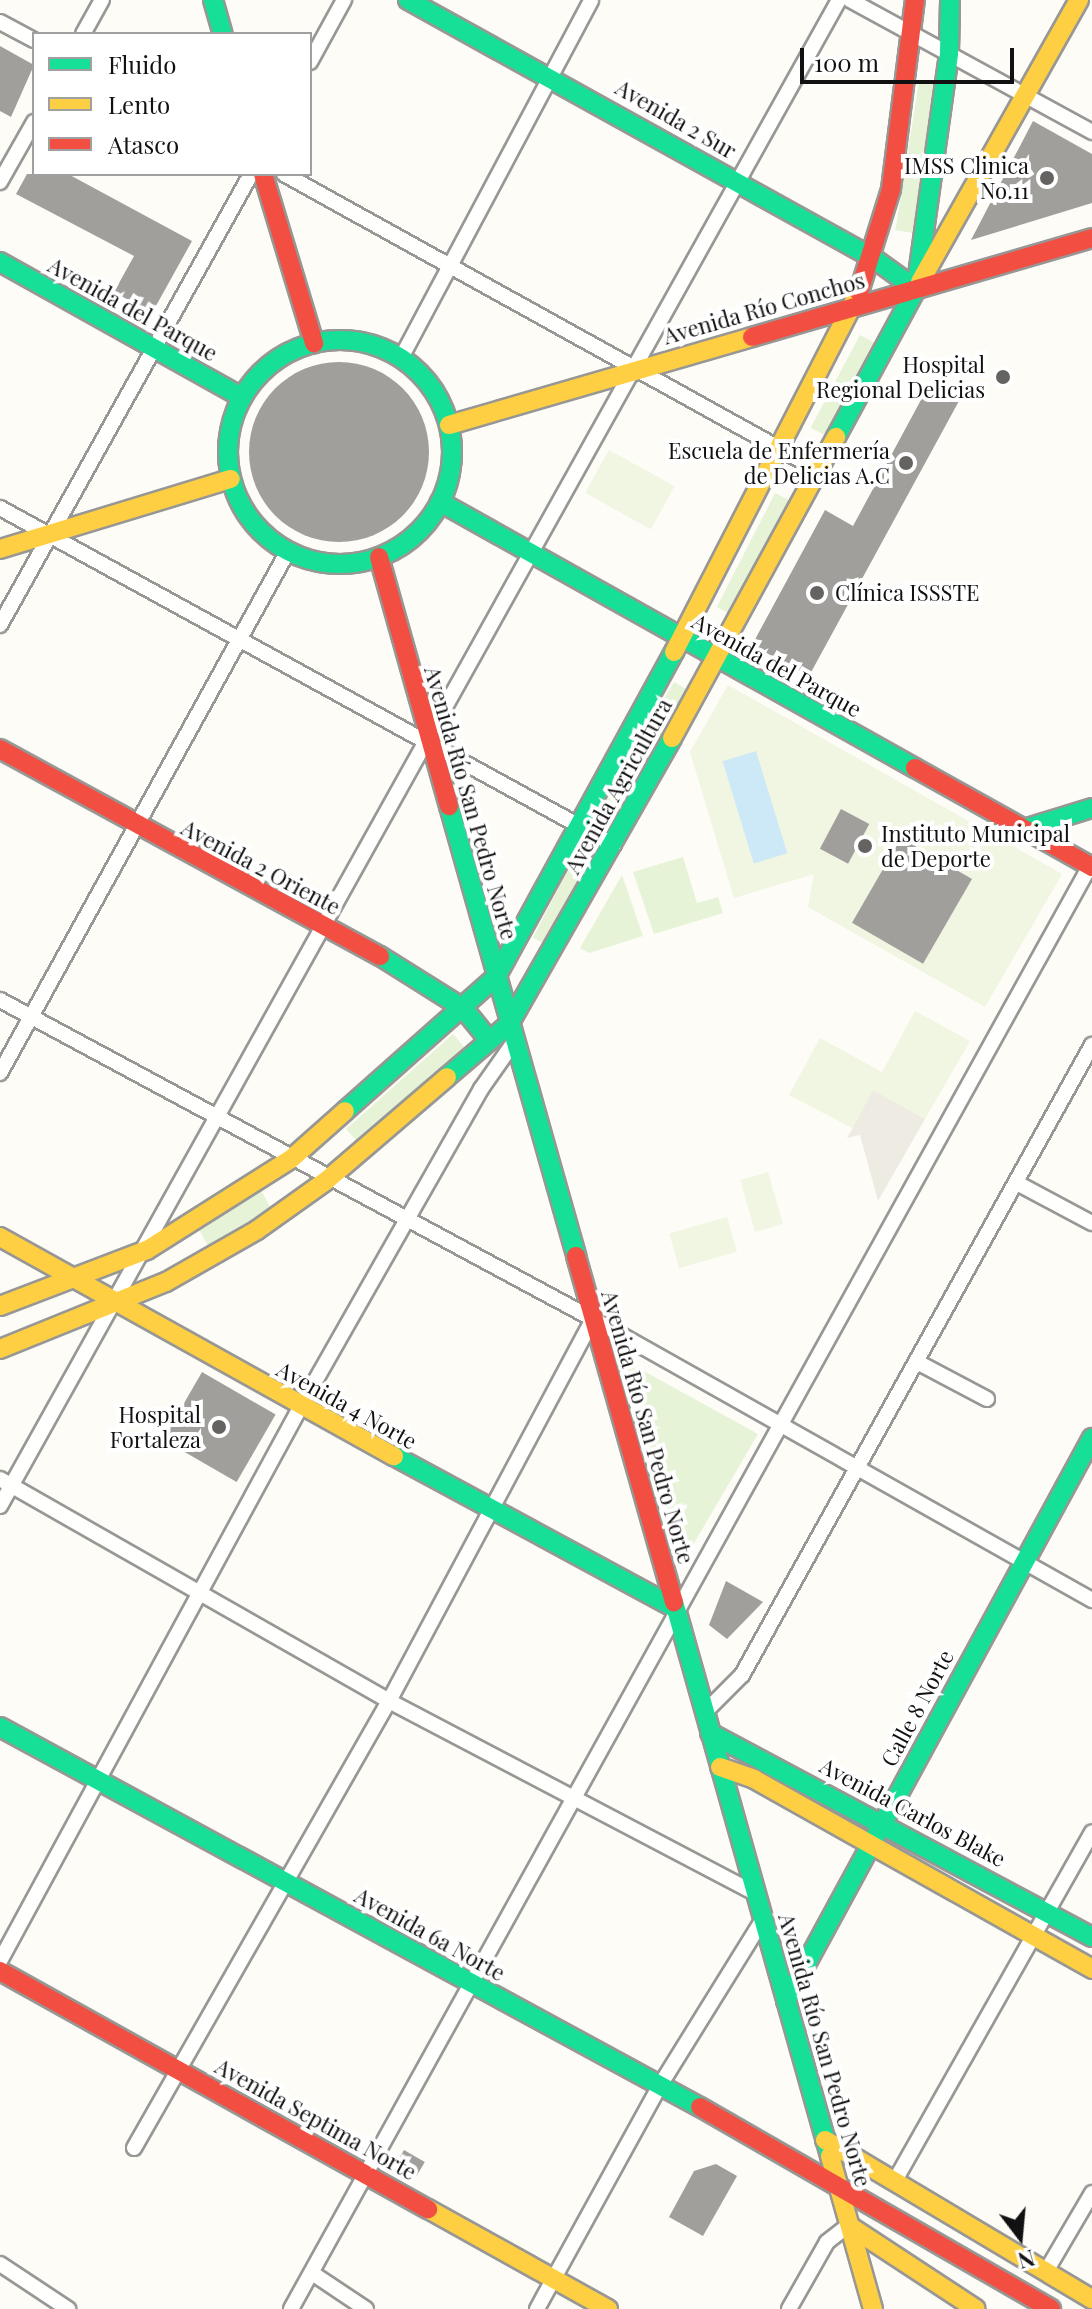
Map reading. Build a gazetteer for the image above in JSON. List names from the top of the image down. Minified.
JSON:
{"streets":{"main road":["Avenida 2 Sur","Avenida Río Conchos","Avenida del Parque","Avenida Agricultura","Avenida Río San Pedro Norte","Avenida 2 Oriente","Avenida 4 Norte","Calle 8 Norte","Avenida Carlos Blake","Avenida 6a Norte","Avenida Septima Norte"]},"crossings":[["Avenida 2 Sur","Avenida Río Conchos"],["Avenida 2 Sur","Avenida Agricultura"],["Avenida Río Conchos","Avenida del Parque"],["Avenida Río Conchos","Avenida Agricultura"],["Avenida Río Conchos","Avenida Río San Pedro Norte"],["Avenida del Parque","Avenida Agricultura"],["Avenida del Parque","Avenida Río San Pedro Norte"],["Avenida Agricultura","Avenida Río San Pedro Norte"],["Avenida Agricultura","Avenida 2 Oriente"],["Avenida Agricultura","Avenida 4 Norte"],["Avenida Río San Pedro Norte","Avenida 4 Norte"],["Avenida Río San Pedro Norte","Calle 8 Norte"],["Avenida Río San Pedro Norte","Avenida Carlos Blake"],["Avenida Río San Pedro Norte","Avenida 6a Norte"],["Calle 8 Norte","Avenida Carlos Blake"]],"places":["IMSS Clinica No.11","Hospital Regional Delicias","Escuela de Enfermería de Delicias A.C","Clínica ISSSTE","Instituto Municipal de Deporte","Hospital Fortaleza"],"legend":["Fluido","Lento","Atasco"],"scale_bar":"100 m","north":"bottom"}
